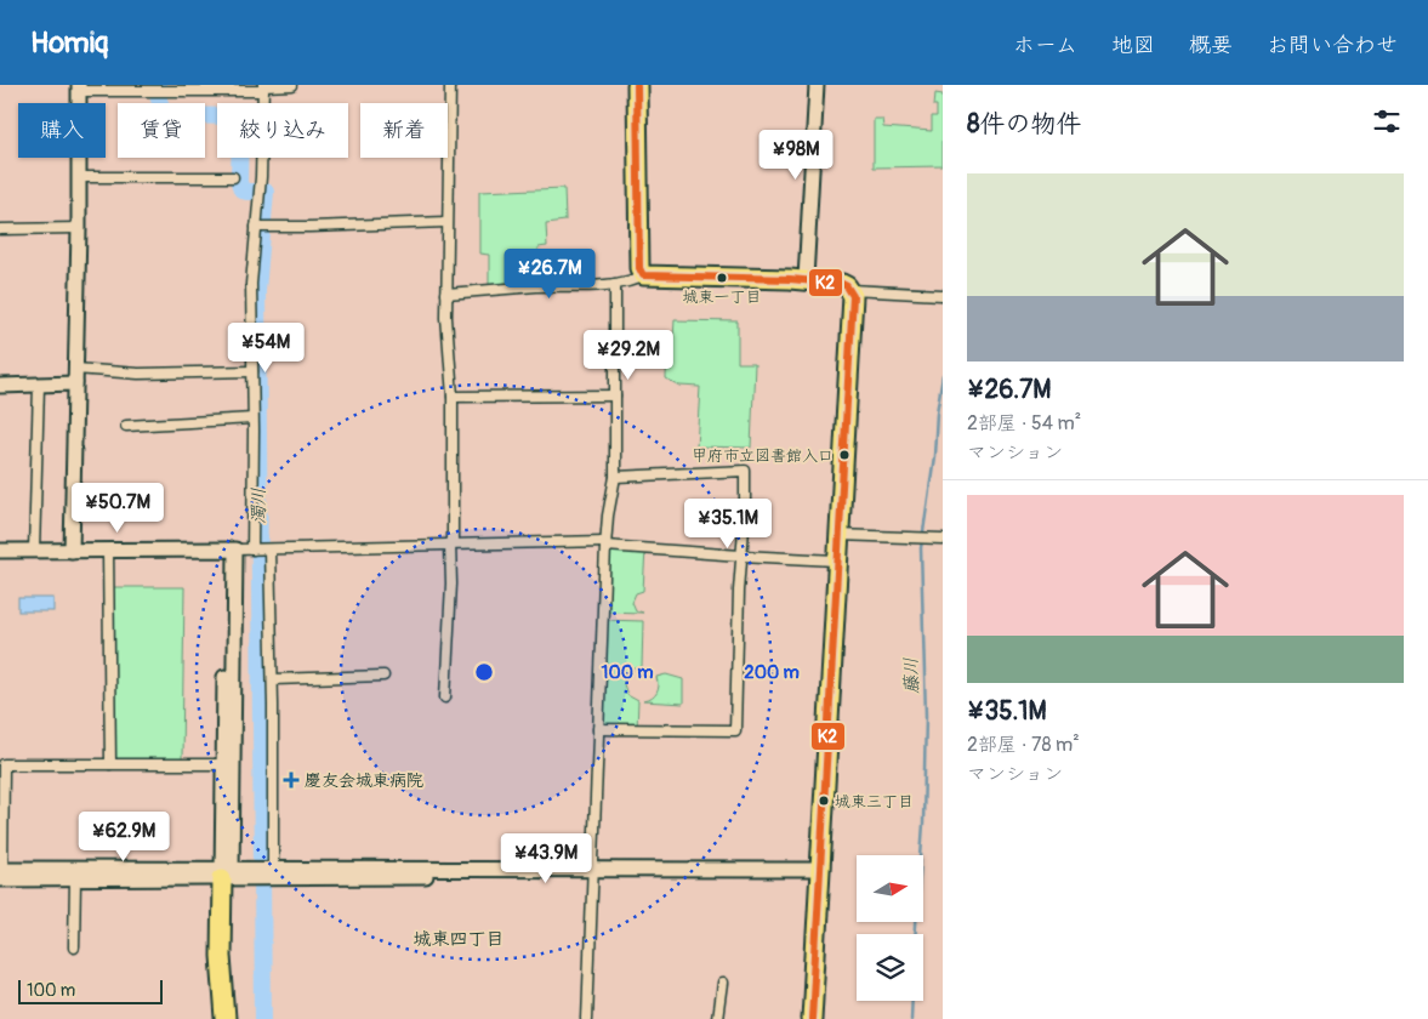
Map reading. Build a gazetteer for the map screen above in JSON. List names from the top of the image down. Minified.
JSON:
{"districts":["城東四丁目"],"water":["濁川","藤川"],"places":{"other":["城東一丁目","甲府市立図書館入口","城東三丁目"],"health":["慶友会城東病院"]},"lines":["transit line K2"],"scale_bar":"100 m","north":"right","page":{"header":"Homiq","nav":["ホーム","地図","概要","お問い合わせ"],"heading":"8件の物件","chip":["購入","賃貸","絞り込み","新着"],"price":["¥98M","¥26.7M","¥54M","¥29.2M","¥50.7M","¥35.1M","¥62.9M","¥43.9M"],"list":[{"name":"¥26.7M","note":"2部屋 · 54 m² · マンション"},{"name":"¥35.1M","note":"2部屋 · 78 m² · マンション"}],"scale":"100 m"},"rings":["100 m","200 m"]}
